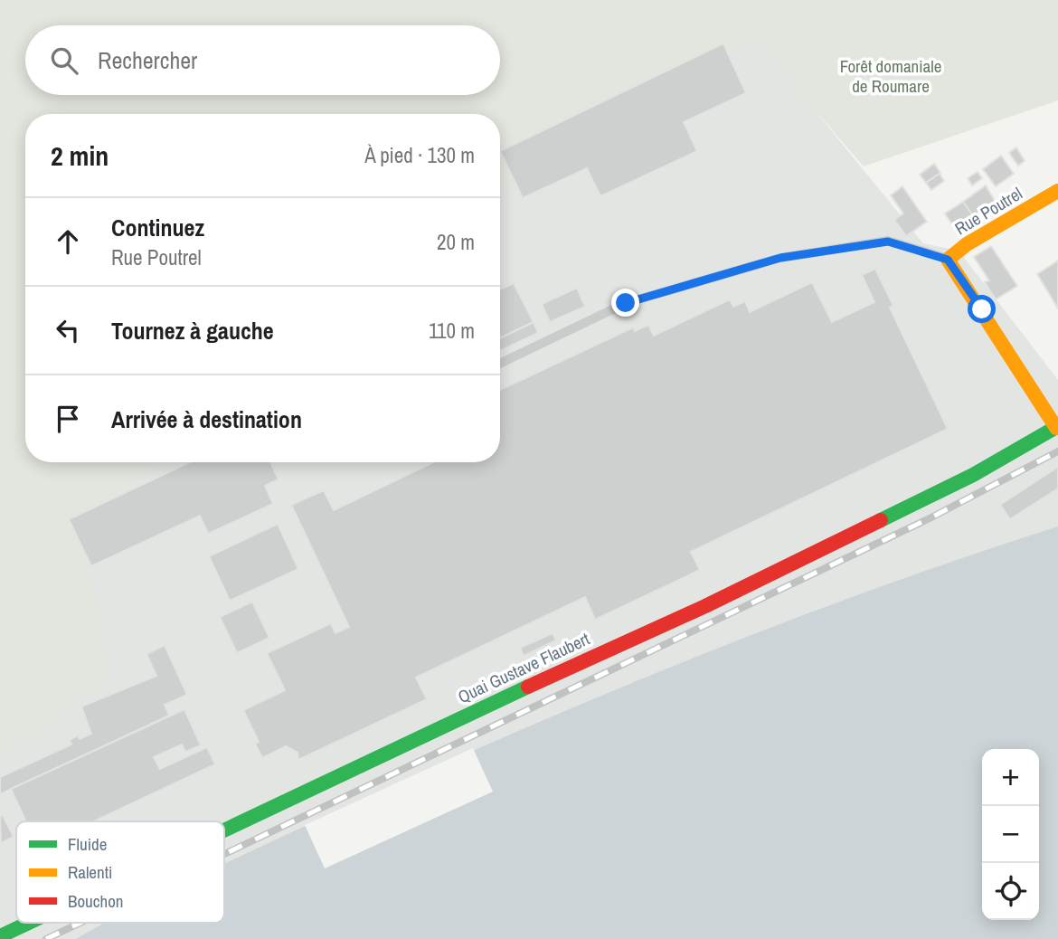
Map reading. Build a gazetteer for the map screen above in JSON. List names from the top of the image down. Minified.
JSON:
{"streets":{"main road":["Rue Poutrel","Quai Gustave Flaubert"]},"crossings":[["Rue Poutrel","Quai Gustave Flaubert"]],"parks":["Forêt domaniale de Roumare"],"legend":["Fluide","Ralenti","Bouchon"],"page":{"search":"Rechercher","heading":["2 min","À pied · 130 m"],"list":[["Continuez","Rue Poutrel","20 m"],["Tournez à gauche","110 m"],"Arrivée à destination"],"map_buttons":["+","−"]}}
